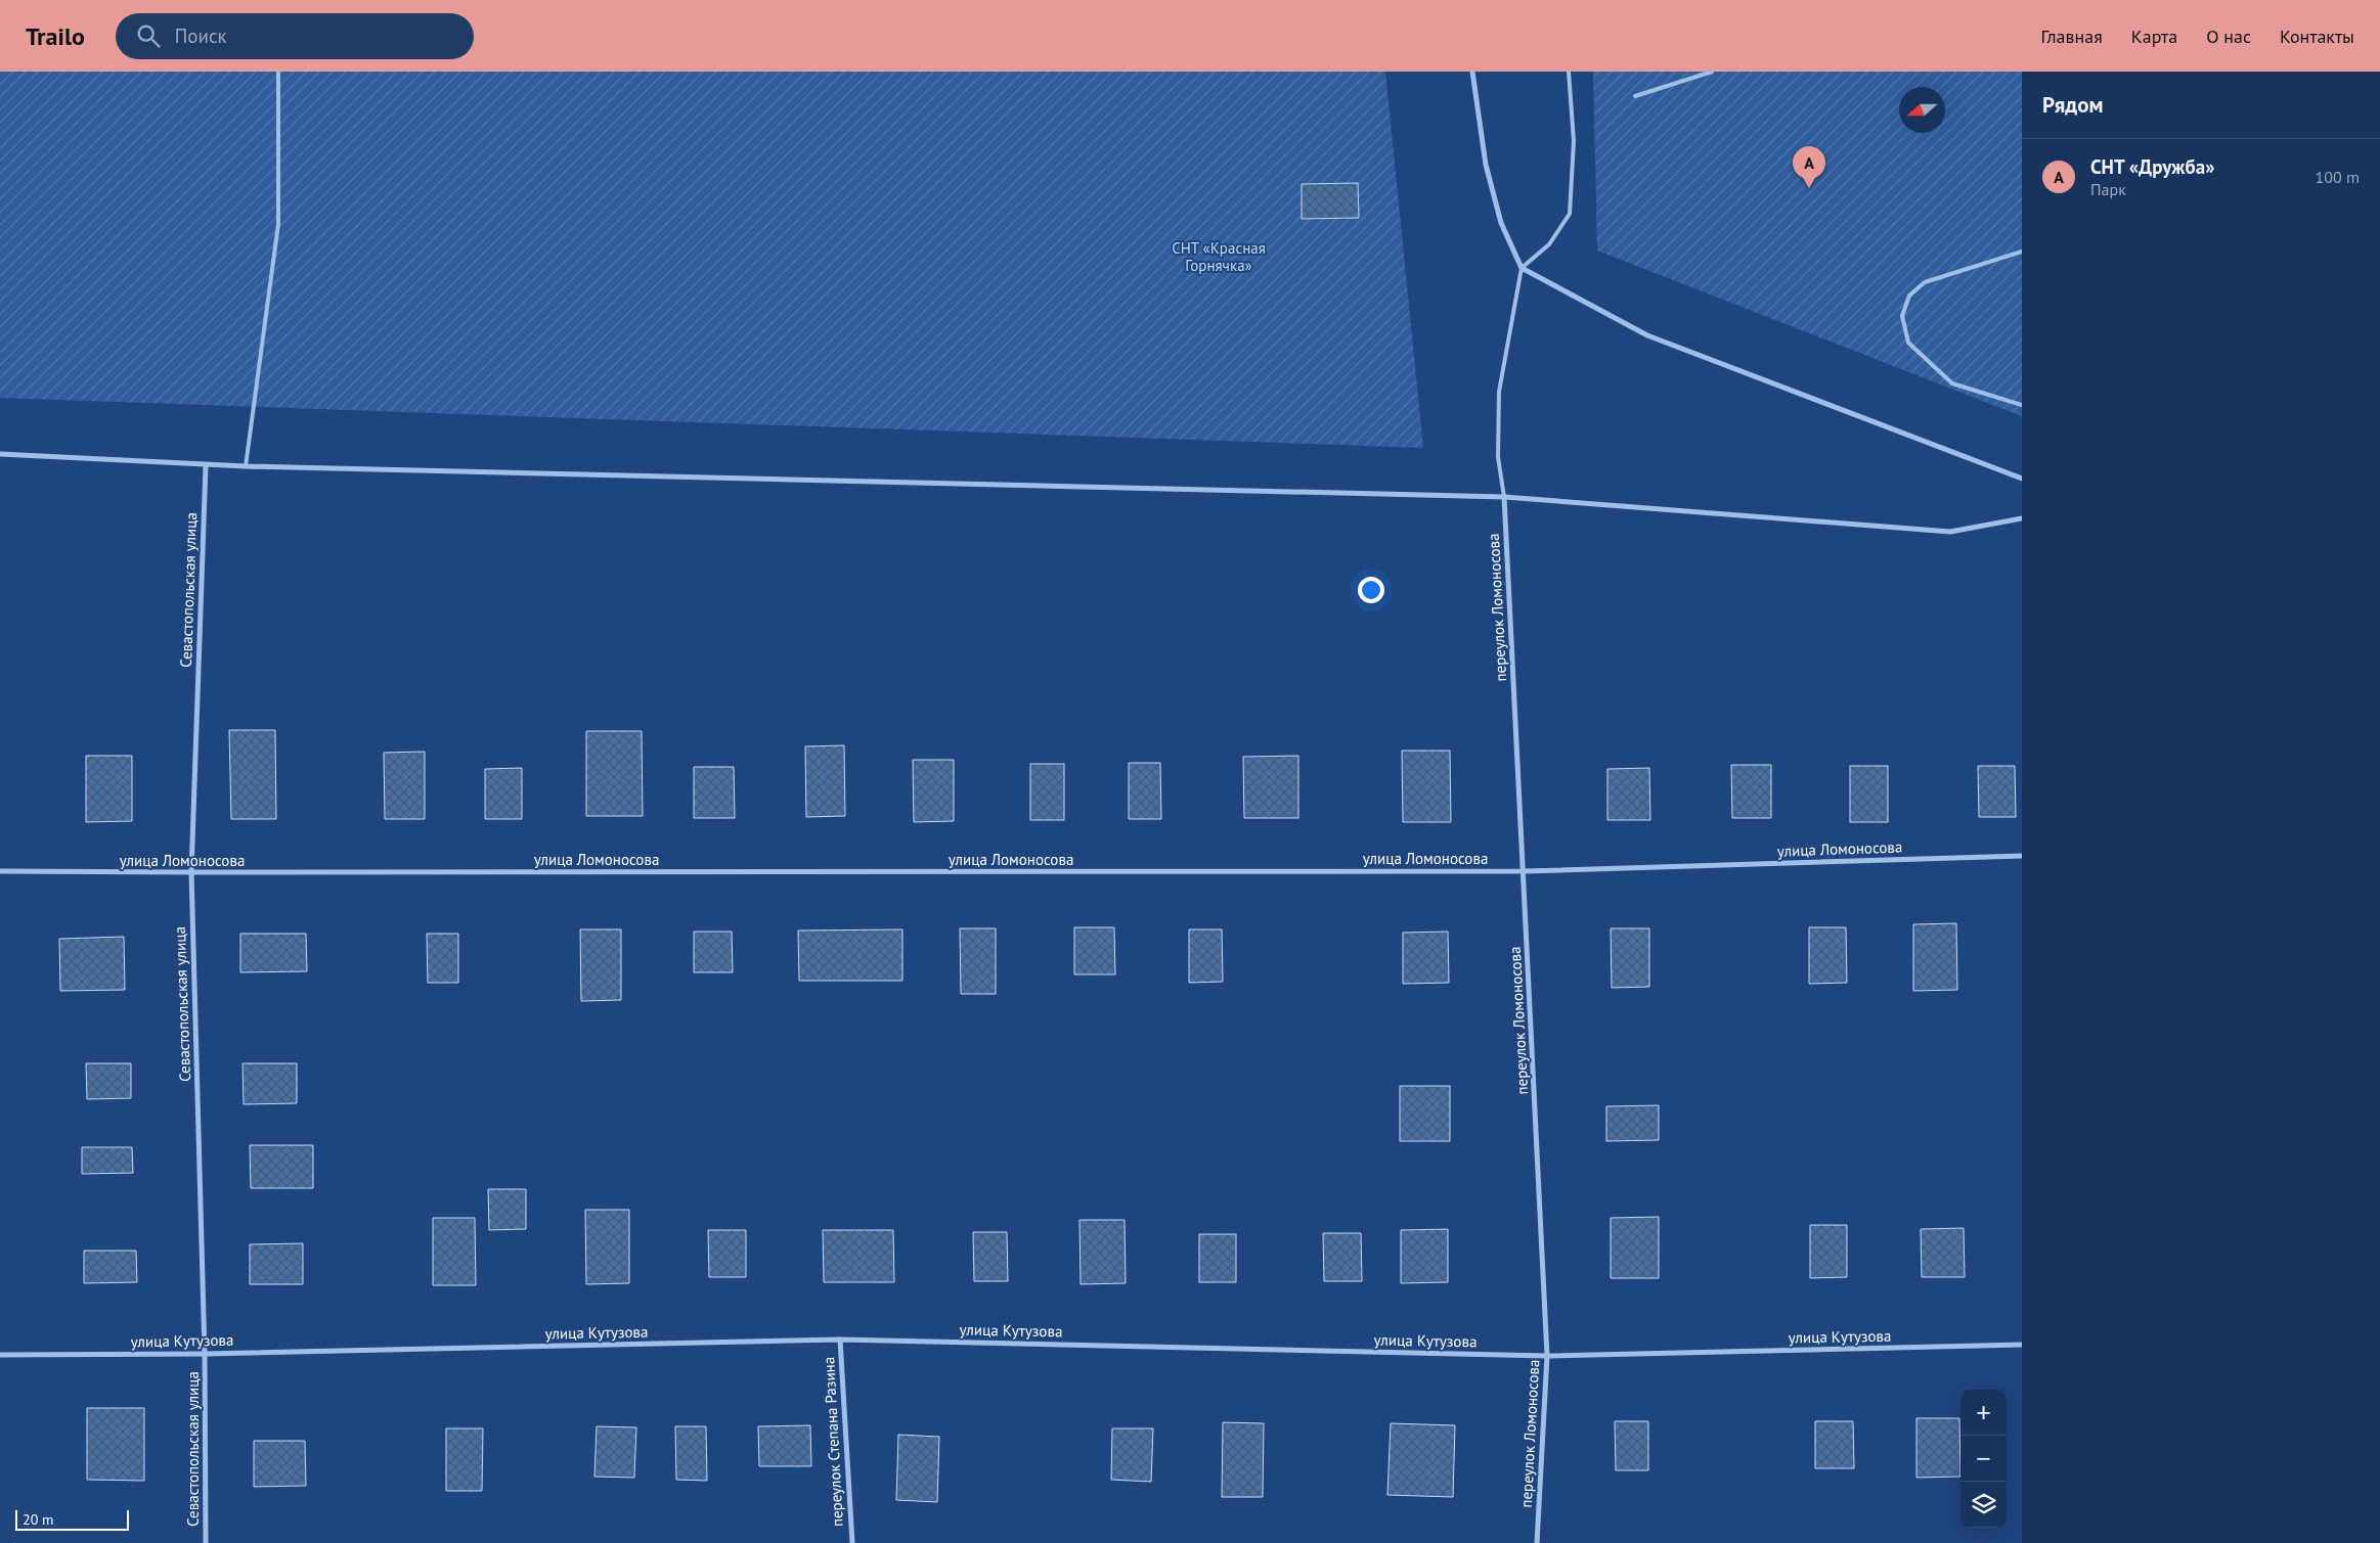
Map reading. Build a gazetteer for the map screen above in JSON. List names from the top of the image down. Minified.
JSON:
{"streets":{"street":["Севастопольская улица","переулок Ломоносова","улица Ломоносова","улица Кутузова","переулок Степана Разина"]},"crossings":[["Севастопольская улица","улица Ломоносова"],["Севастопольская улица","улица Кутузова"],["переулок Ломоносова","улица Ломоносова"],["переулок Ломоносова","улица Кутузова"],["улица Кутузова","переулок Степана Разина"]],"parks":["СНТ «Красная Горнячка»"],"scale_bar":"20 m","north":"left","page":{"header":"Trailo","search":"Поиск","nav":["Главная","Карта","О нас","Контакты"],"heading":"Рядом","list":[{"mark":"A","name":"СНТ «Дружба»","note":"Парк","value":"100 m"}],"pins":"A","map_buttons":["+","−"],"scale":"20 m"}}
